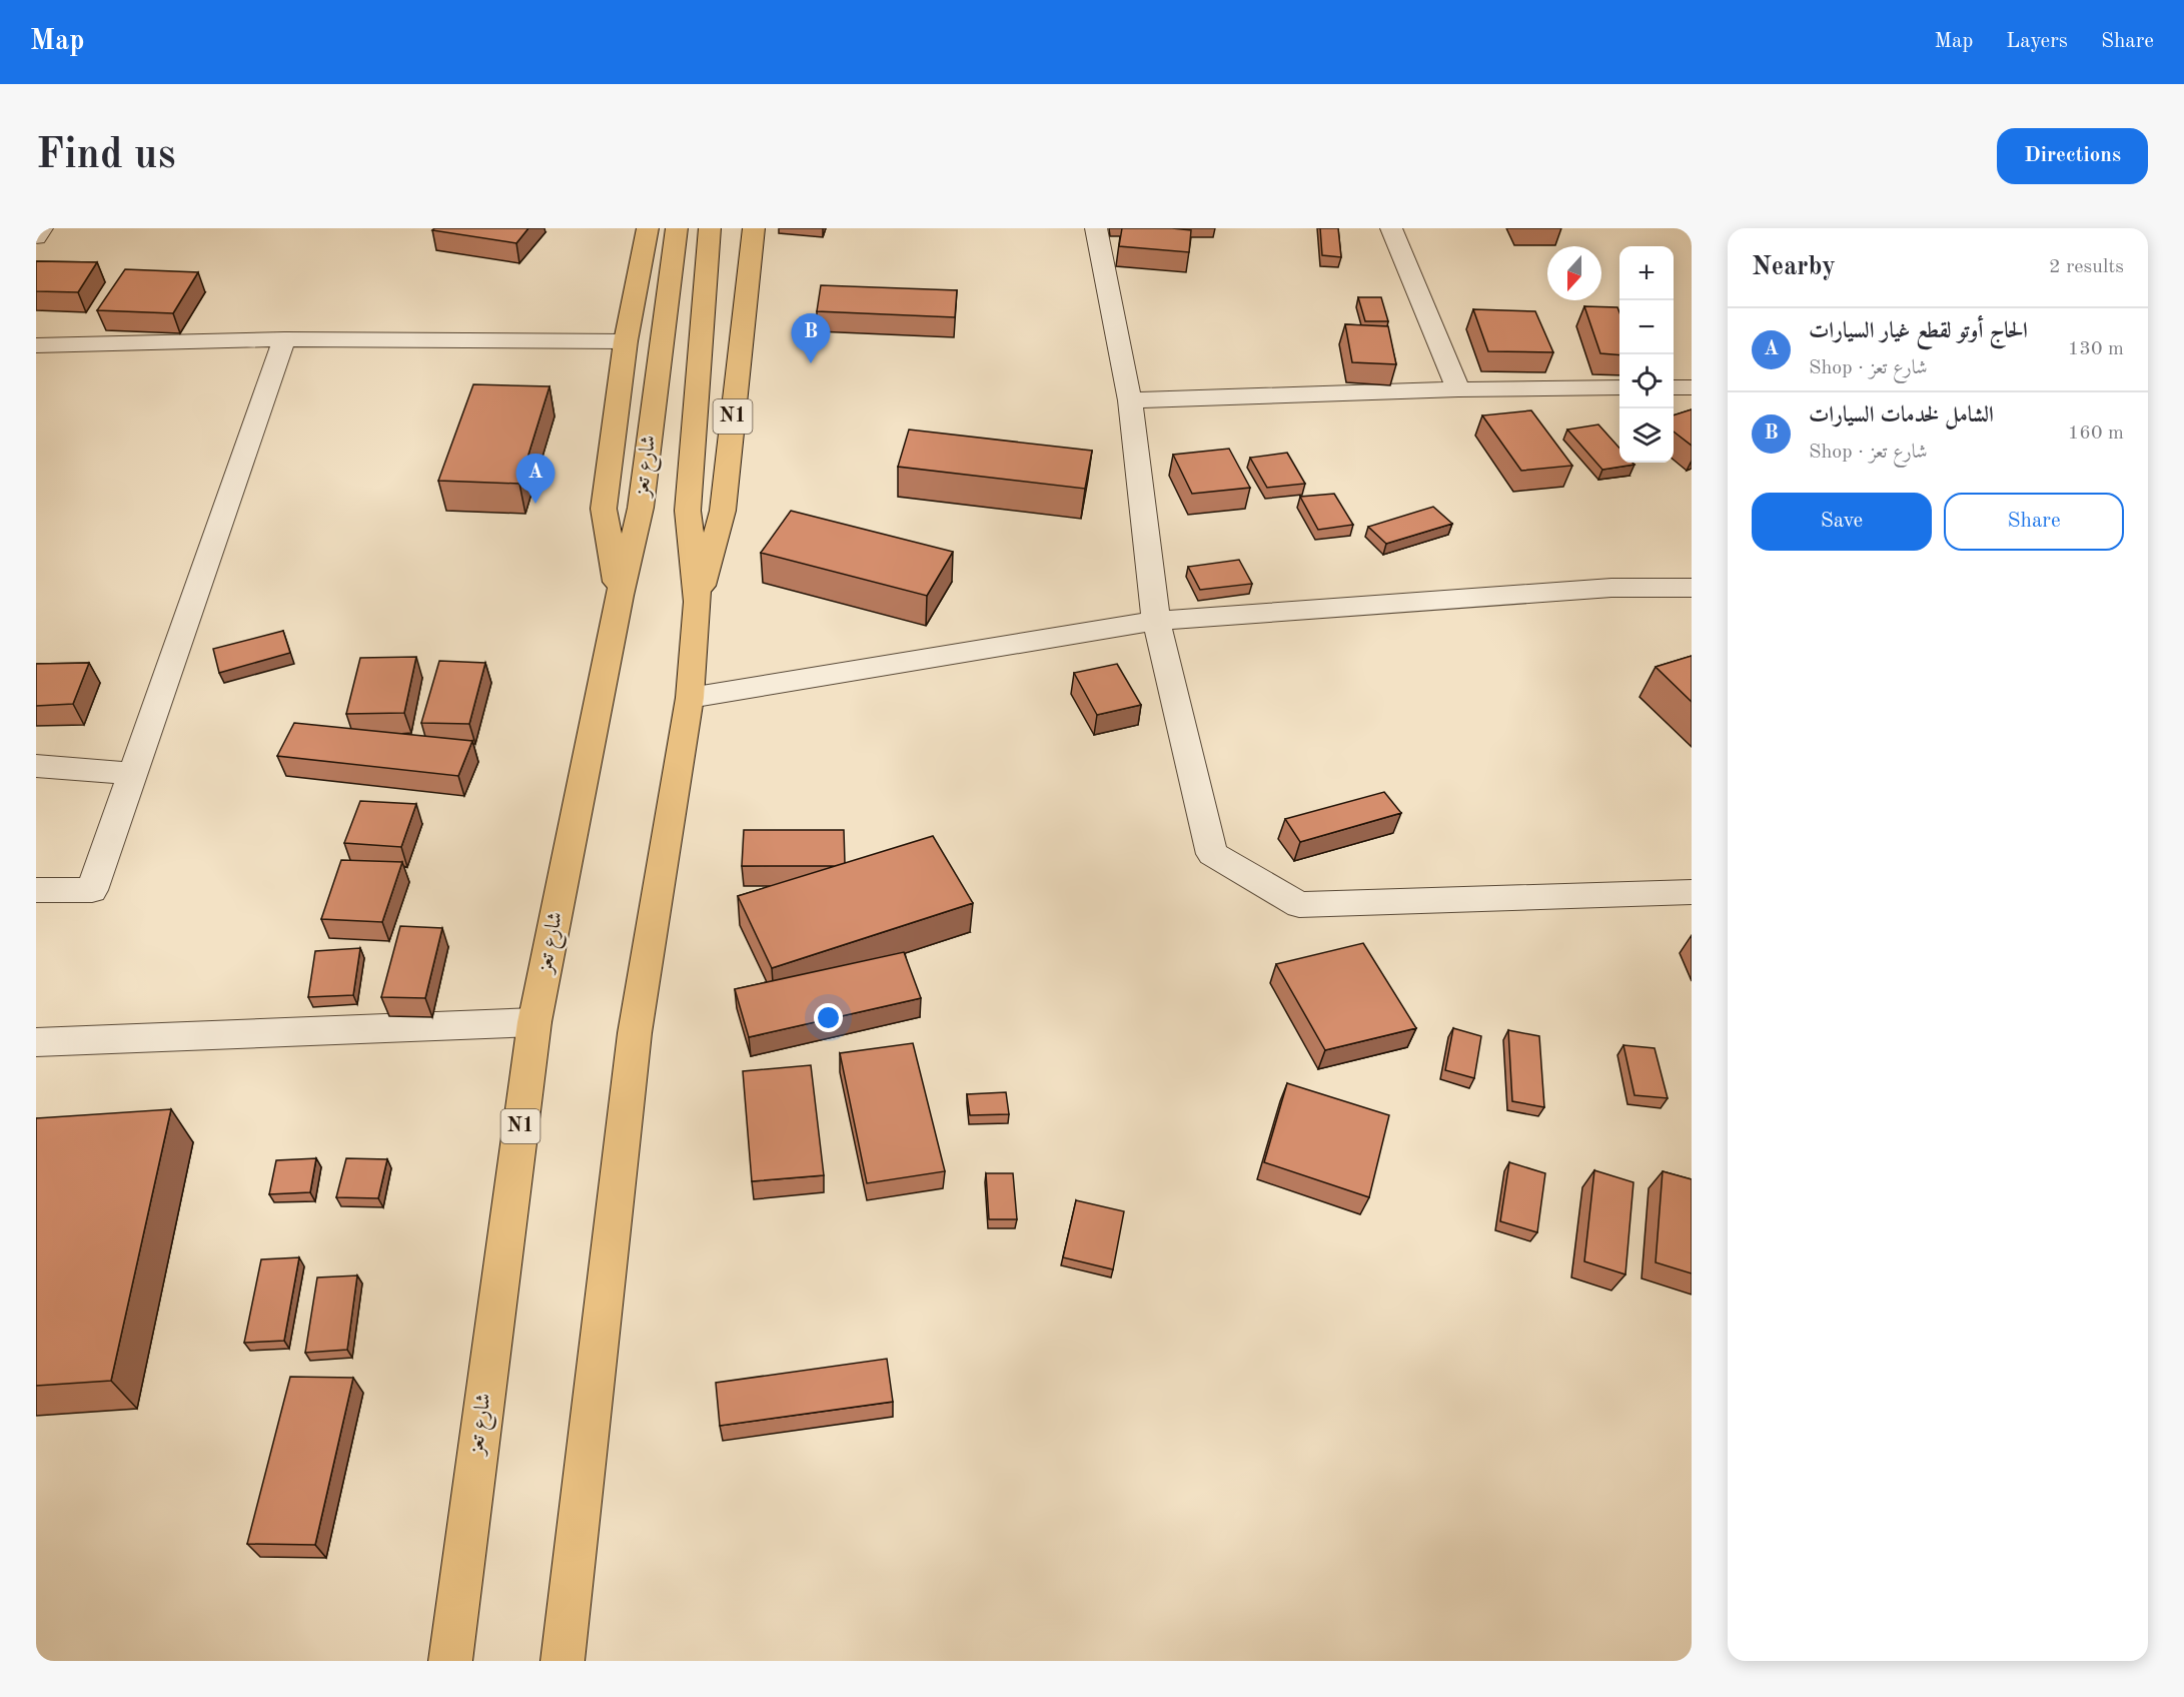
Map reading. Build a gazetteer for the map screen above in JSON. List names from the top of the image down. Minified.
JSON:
{"streets":{"highway":["N1","شارع تعز"]},"crossings":[["N1","شارع تعز"]],"north":"bottom","page":{"header":"Map","nav":["Map","Layers","Share"],"buttons":["Directions",["Save","Share"]],"title":"Find us","heading":["Nearby","2 results"],"map_buttons":["+","−"],"list":[{"mark":"A","name":"الحاج أوتو لقطع غيار السيارات","note":"Shop · شارع تعز","value":"130 m"},{"mark":"B","name":"الشامل لخدمات السيارات","note":"Shop · شارع تعز","value":"160 m"}],"pins":["B","A"]}}
